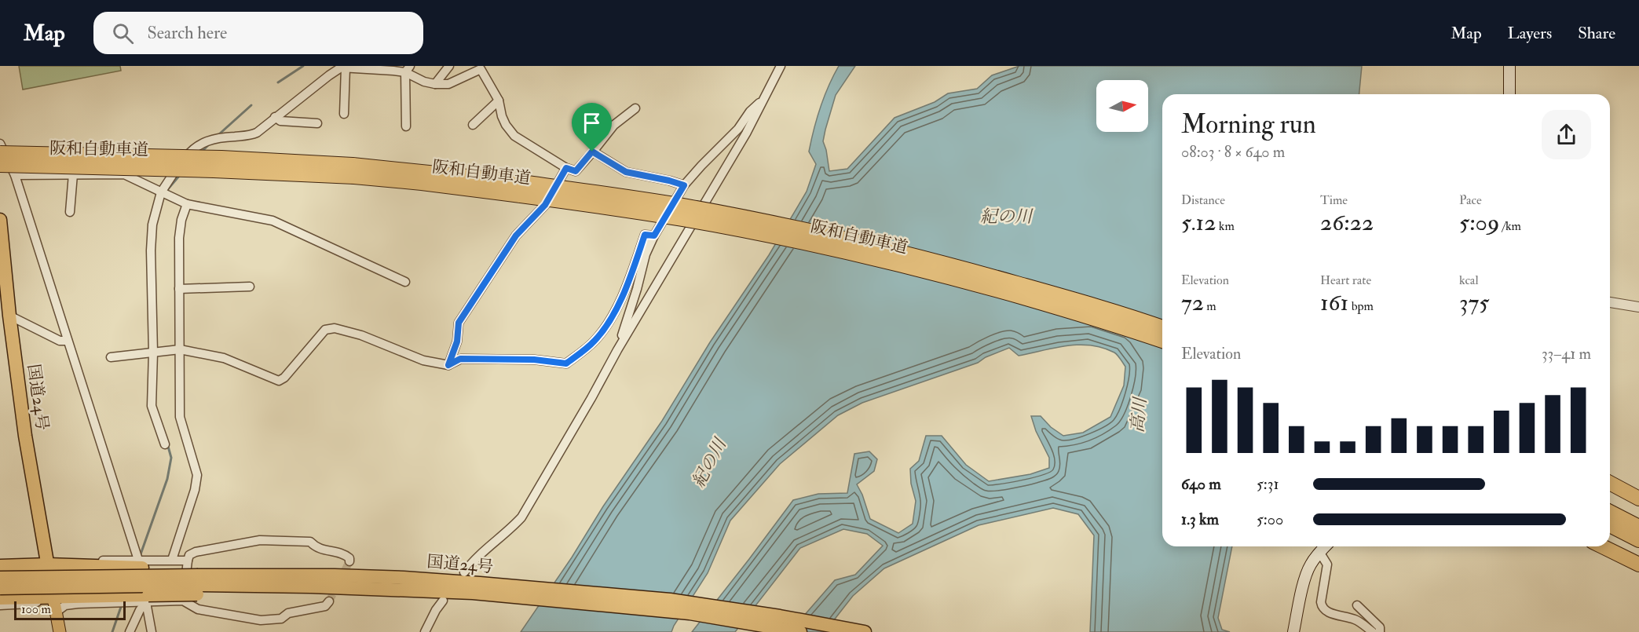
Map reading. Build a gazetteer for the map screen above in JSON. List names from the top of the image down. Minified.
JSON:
{"streets":{"highway":["阪和自動車道","国道24号"]},"water":["紀の川","高川"],"scale_bar":"100 m","north":"right","page":{"header":"Map","search":"Search here","nav":["Map","Layers","Share"],"heading":["Morning run","08:03 · 8 × 640 m"],"stats":[["Distance","5.12 km"],["Time","26:22"],["Pace","5:09 /km"],["Elevation","72 m"],["Heart rate","161 bpm"],["kcal","375"]],"chart":["Elevation","33–41 m"],"list":[{"name":"640 m","note":"5:31"},{"name":"1.3 km","note":"5:00"}],"scale":"100 m"}}
